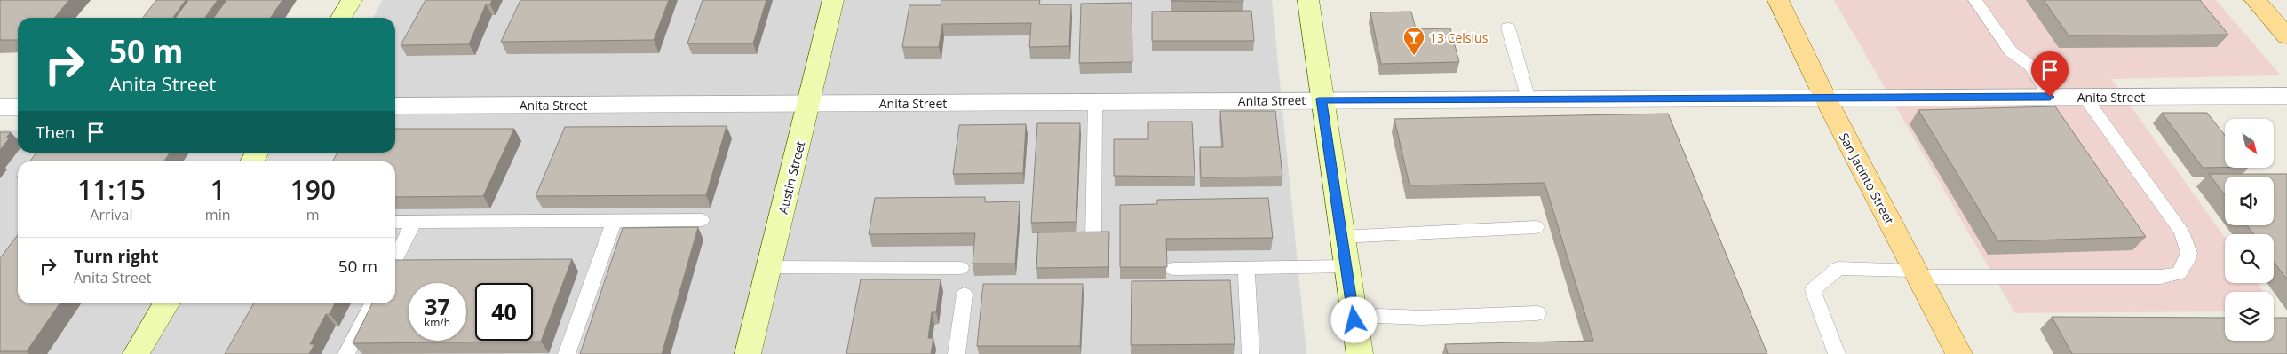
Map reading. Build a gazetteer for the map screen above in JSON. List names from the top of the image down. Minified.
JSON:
{"streets":{"main road":["San Jacinto Street"],"street":["Anita Street","Austin Street"]},"crossings":[["Anita Street","Austin Street"],["Anita Street","San Jacinto Street"]],"places":{"bar":["13 Celsius"]},"north":"bottom right","page":{"turn":["50 m","Anita Street"],"then":"Then","eta":["11:15","Arrival","1","min","190","m"],"list":[{"name":"Turn right","note":"Anita Street","value":"50 m"}],"speed":"37 km/h","limit":"40"}}
